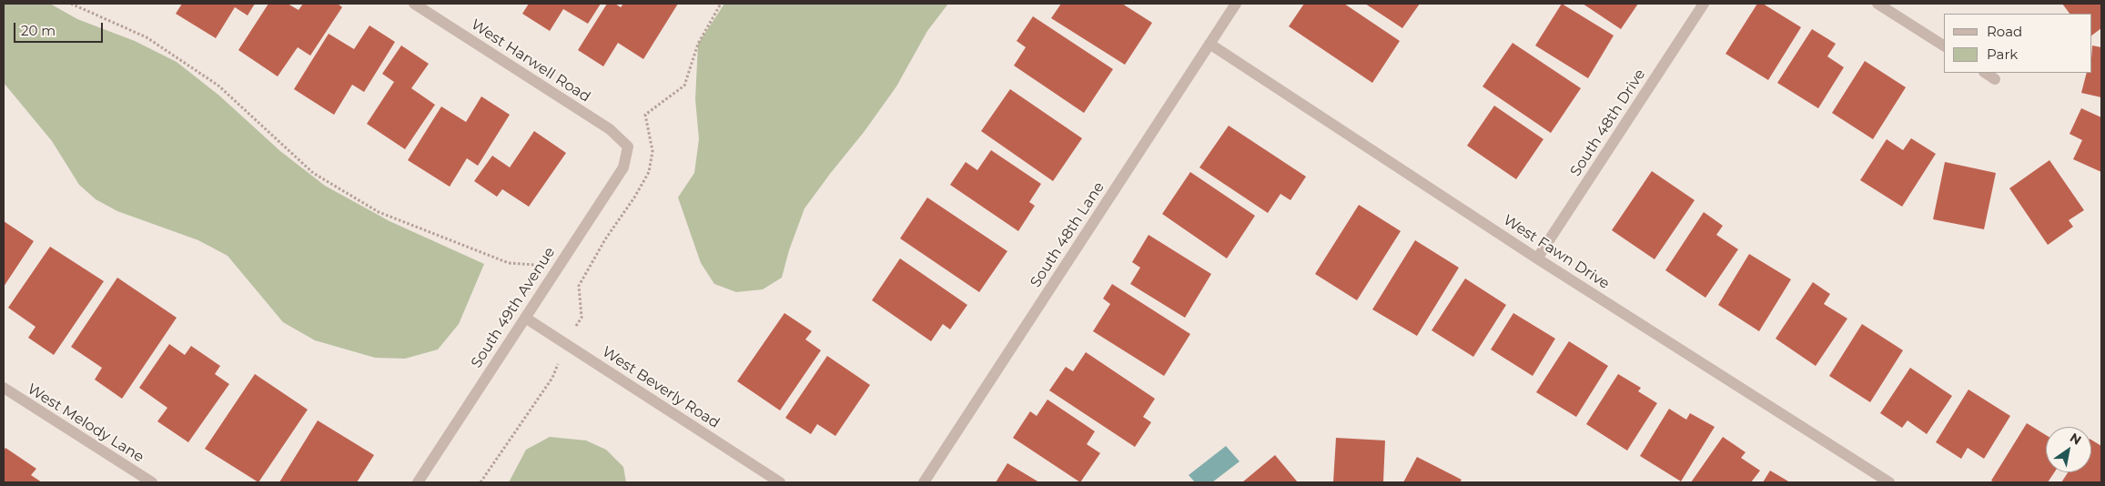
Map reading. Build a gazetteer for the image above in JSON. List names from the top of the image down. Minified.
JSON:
{"streets":{"street":["West Harwell Road","South 48th Drive","South 48th Lane","West Fawn Drive","South 49th Avenue","West Beverly Road","West Melody Lane"]},"crossings":[["West Harwell Road","South 49th Avenue"],["South 48th Drive","West Fawn Drive"],["South 48th Lane","West Fawn Drive"],["South 49th Avenue","West Beverly Road"]],"legend":["Road","Park"],"scale_bar":"20 m","north":"top right"}
